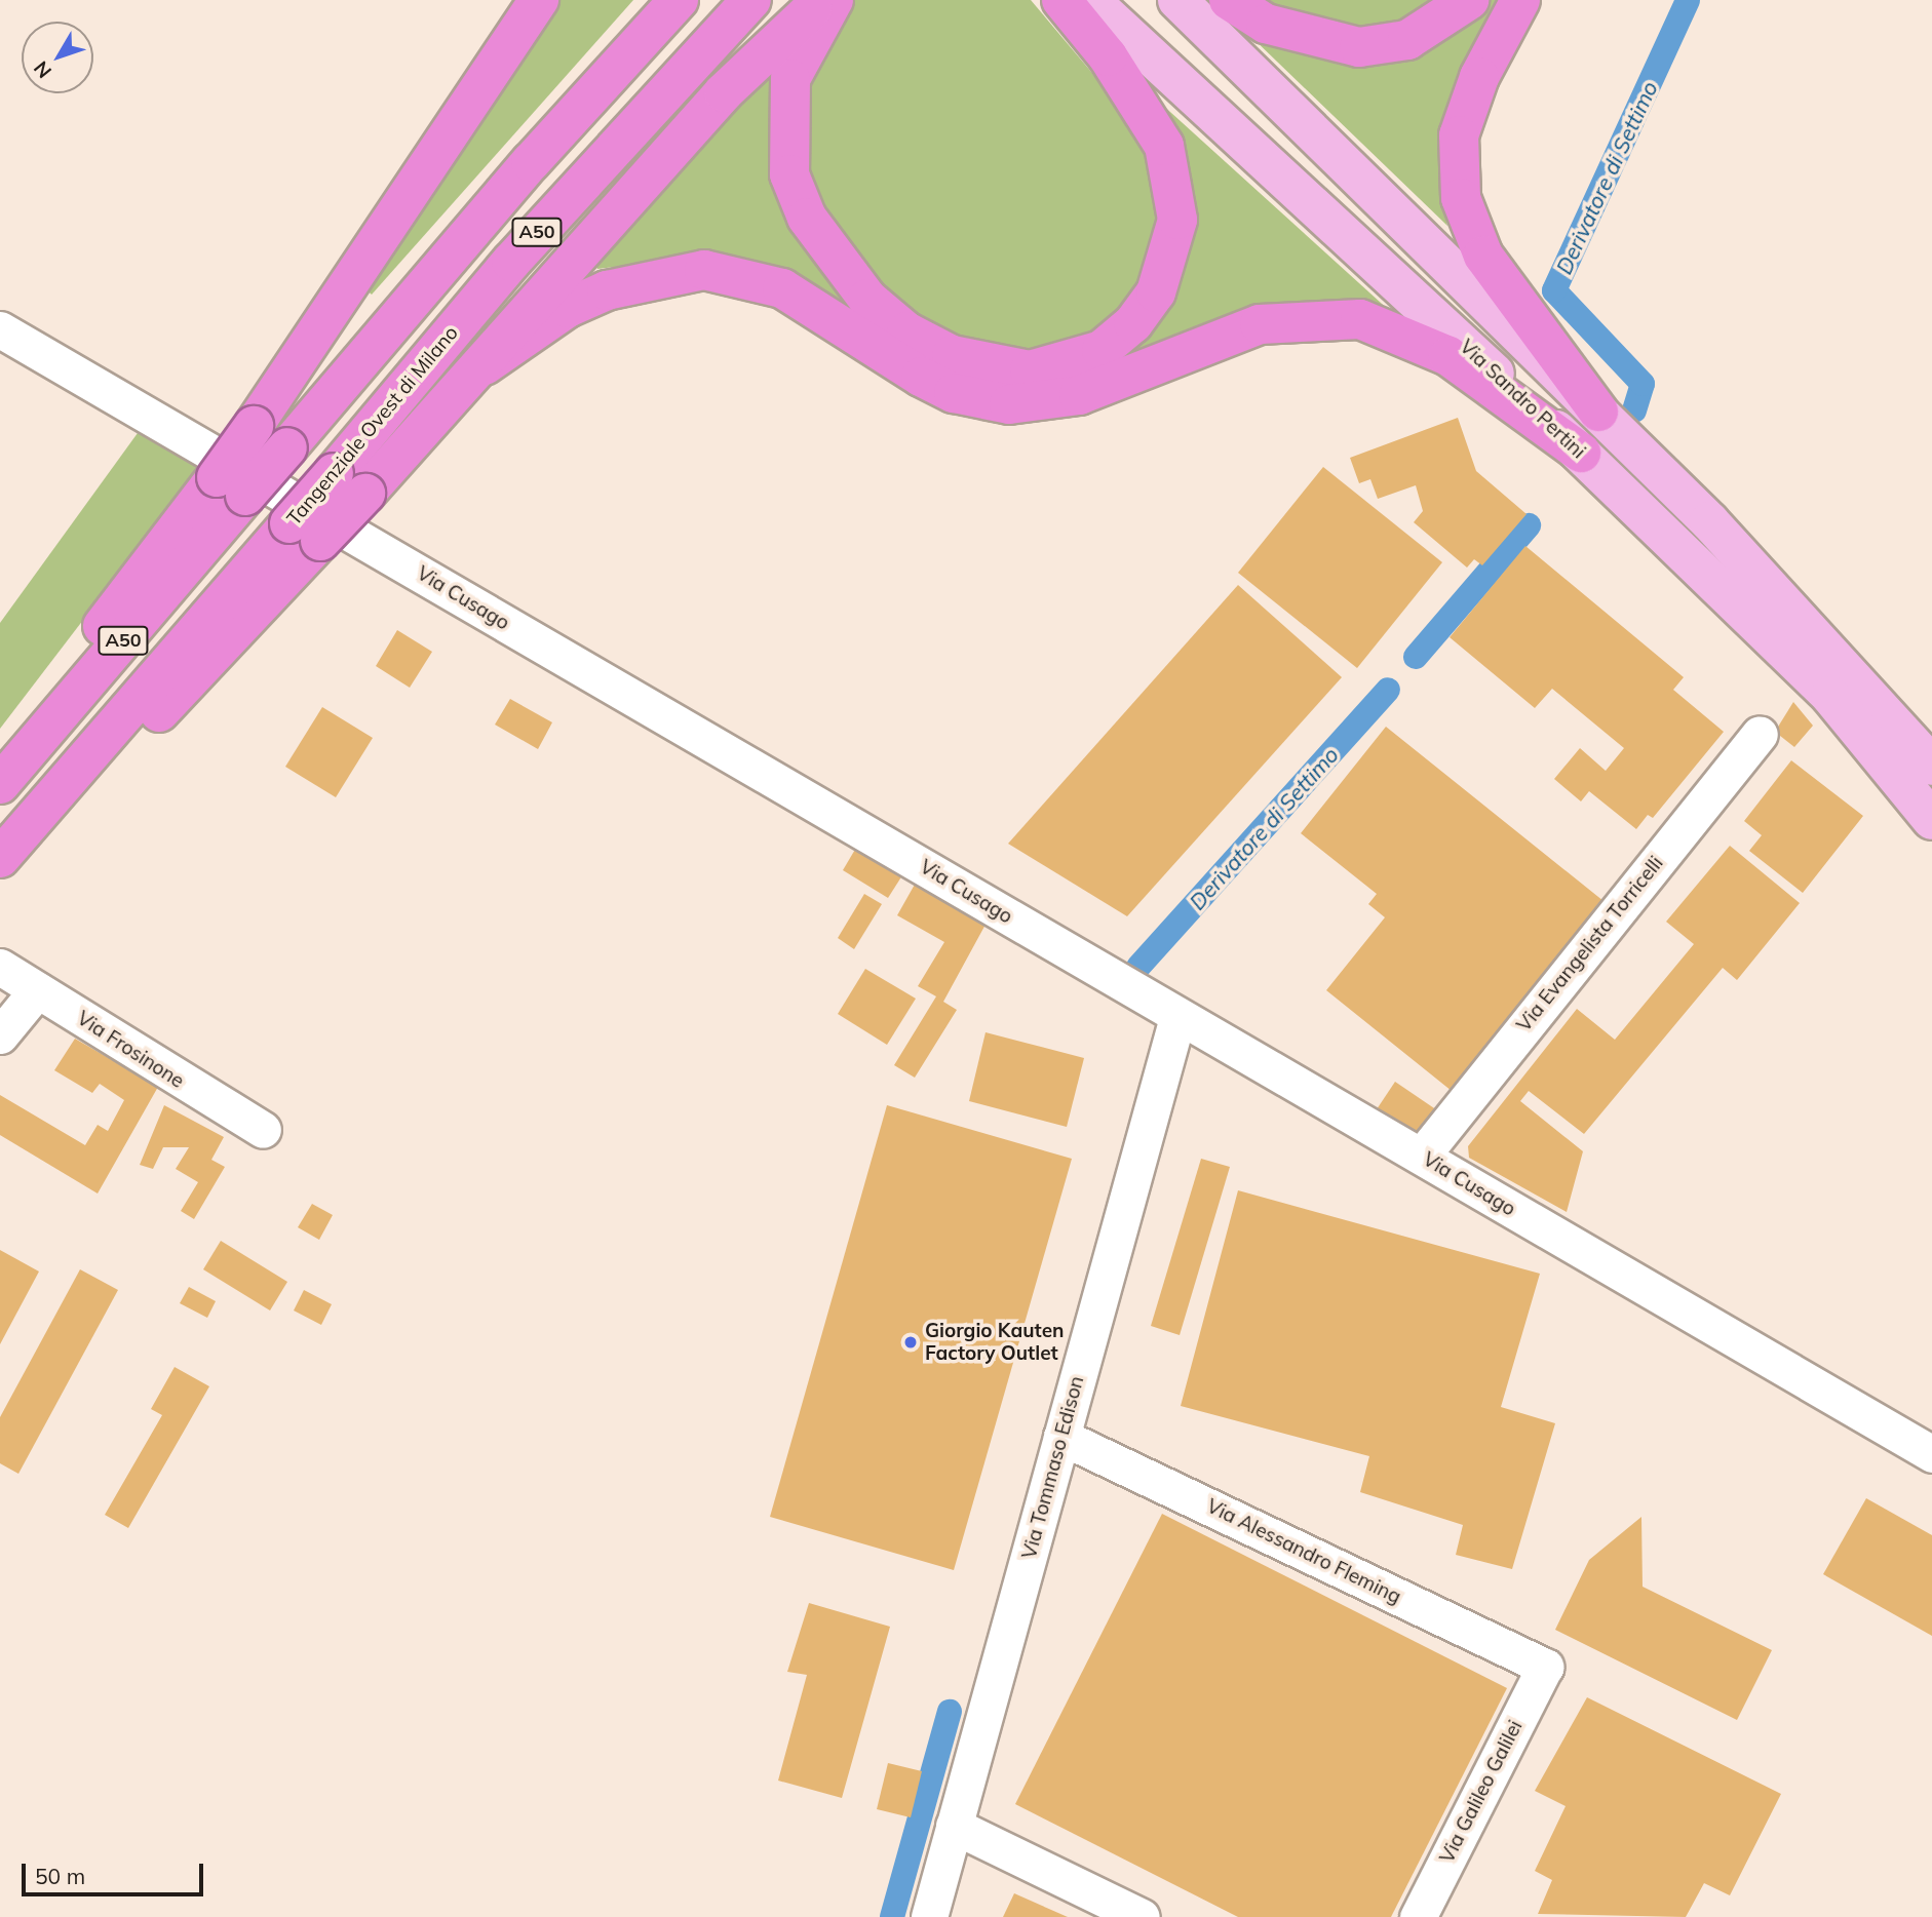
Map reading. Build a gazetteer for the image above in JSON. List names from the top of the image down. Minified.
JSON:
{"streets":{"highway":["A50","Tangenziale Ovest di Milano"],"main road":["Via Sandro Pertini"],"street":["Via Cusago","Via Evangelista Torricelli","Via Frosinone","Via Tommaso Edison","Via Alessandro Fleming","Via Galileo Galilei"]},"crossings":[["Via Cusago","Via Evangelista Torricelli"],["Via Cusago","Via Tommaso Edison"],["Via Tommaso Edison","Via Alessandro Fleming"],["Via Alessandro Fleming","Via Galileo Galilei"]],"water":["Derivatore di Settimo"],"places":["Giorgio Kauten Factory Outlet"],"scale_bar":"50 m","north":"bottom left"}
